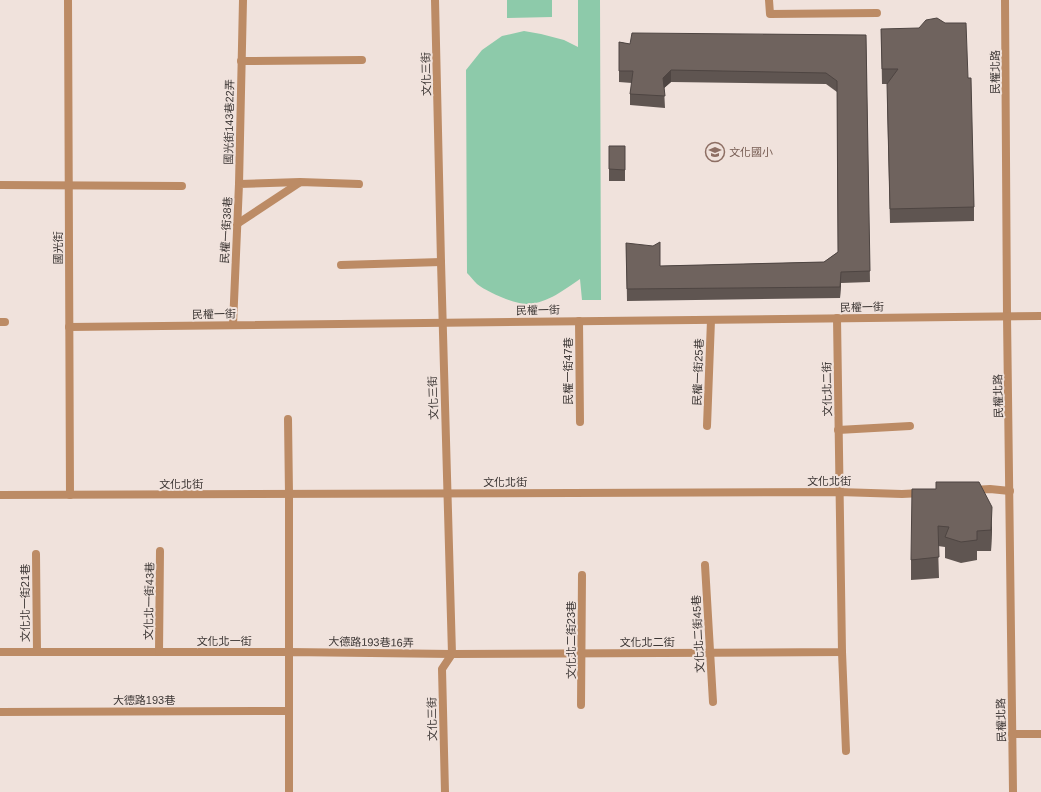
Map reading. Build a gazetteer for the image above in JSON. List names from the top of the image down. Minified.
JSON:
{"streets":{"street":["民權北路","文化三街","國光街143巷22弄","民權一街38巷","國光街","民權一街","民權一街47巷","民權一街25巷","文化北二街","文化北街","文化北一街43巷","文化北一街21巷","文化北二街45巷","文化北二街23巷","文化北一街","大德路193巷16弄","大德路193巷"]},"crossings":[["民權北路","民權一街"],["文化三街","民權一街"],["文化三街","文化北二街"],["文化三街","文化北街"],["文化三街","大德路193巷16弄"],["國光街143巷22弄","民權一街38巷"],["民權一街38巷","民權一街"],["國光街","民權一街"],["國光街","文化北街"],["民權一街","民權一街47巷"],["民權一街","民權一街25巷"],["民權一街","文化北二街"],["文化北二街","文化北街"],["文化北二街","文化北二街45巷"],["文化北二街","文化北二街23巷"],["文化北二街","大德路193巷16弄"],["文化北一街43巷","文化北一街"],["文化北一街21巷","文化北一街"],["文化北一街","大德路193巷16弄"]],"places":{"school or university":["文化國小"]}}
